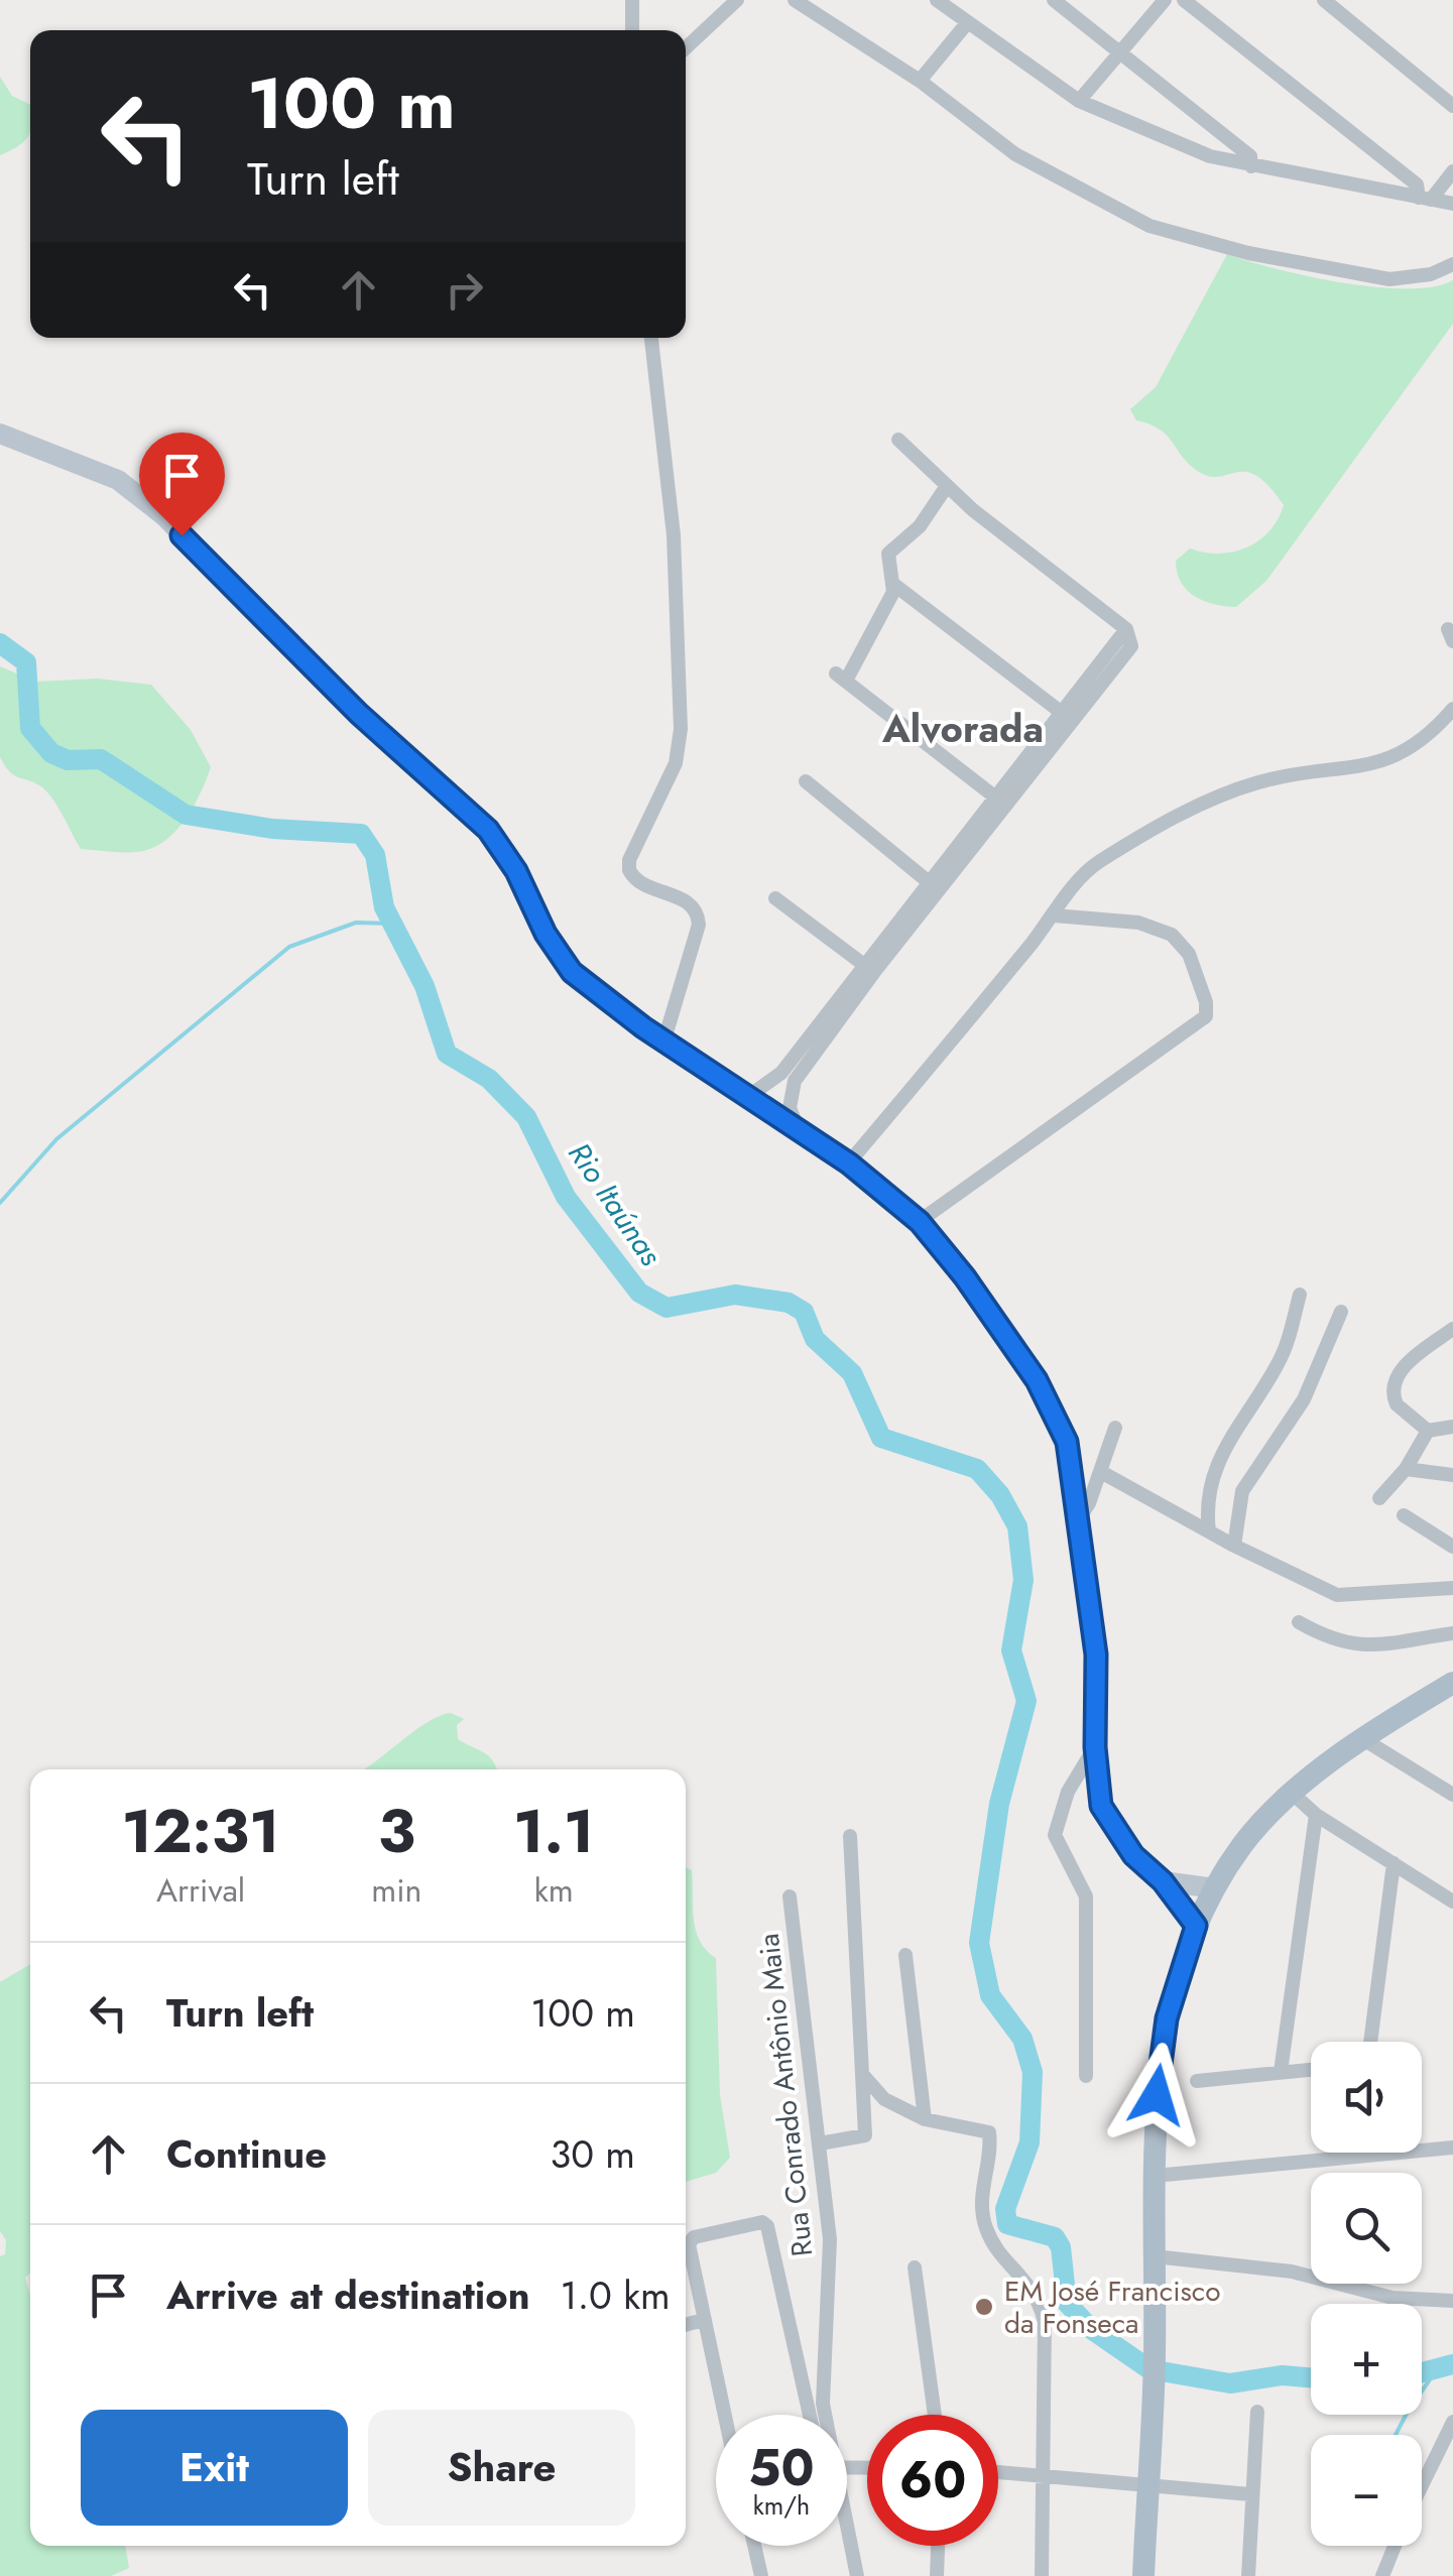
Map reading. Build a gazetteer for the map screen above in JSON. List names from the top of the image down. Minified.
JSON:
{"streets":{"street":["Rua Conrado Antônio Maia"]},"districts":["Alvorada"],"water":["Rio Itaúnas"],"places":["EM José Francisco da Fonseca"],"page":{"turn":["100 m","Turn left"],"eta":["12:31","Arrival","3","min","1.1","km"],"list":[{"name":"Turn left","value":"100 m"},{"name":"Continue","value":"30 m"},{"name":"Arrive at destination","value":"1.0 km"}],"map_buttons":["+","−"],"buttons":["Exit","Share"],"speed":"50 km/h","limit":"60"}}
